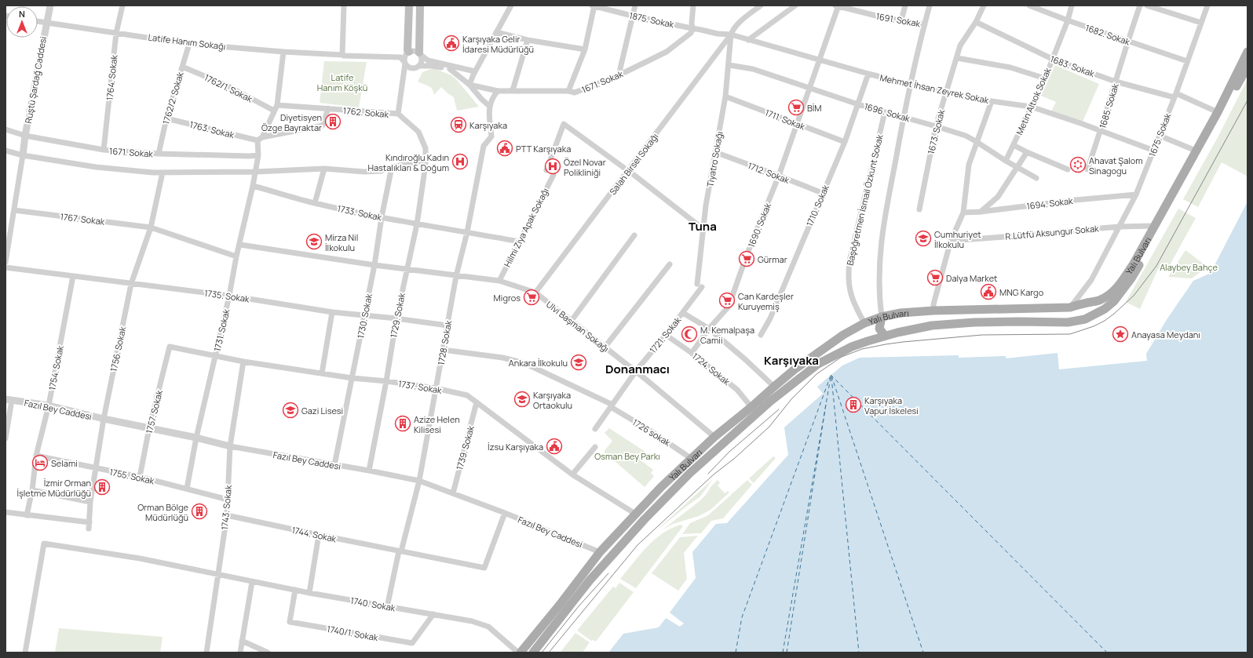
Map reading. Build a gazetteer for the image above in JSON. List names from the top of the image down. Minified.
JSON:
{"streets":{"main road":["Yalı Bulvarı"],"street":["1875. Sokak","1691. Sokak","1682. Sokak","Latife Hanım Sokağı","1683. Sokak","1764. Sokak","Rüştü Şardağ Caddesi","1671. Sokak","1762/1. Sokak","Mehmet İhsan Zeyrek Sokak","1762/2. Sokak","Metin Altıok Sokak","1685. Sokak","1762. Sokak","1696. Sokak","1711. Sokak","1763. Sokak","1673. Sokak","1675. Sokak","Tiyatro Sokağı","Salah Birsel Sokağı","1712. Sokak","Başöğretmen İsmail Özkunt Sokak","1694. Sokak","1710. Sokak","1733. Sokak","1767. Sokak","1690. Sokak","Hilmi Ziya Apak Sokağı","R.Lütfü Aksungur Sokak","1735. Sokak","1729. Sokak","1730. Sokak","Ulvi Başman Sokağı","1731. Sokak","1721. Sokak","1728. Sokak","1756. Sokak","1754. Sokak","1724. Sokak","1737. Sokak","Fazıl Bey Caddesi","1757. Sokak","1726 sokak","1739. Sokak","1755. Sokak","1743. Sokak","1744. Sokak","1740. Sokak","1740/1. Sokak"]},"crossings":[["1875. Sokak","1671. Sokak"],["1875. Sokak","Mehmet İhsan Zeyrek Sokak"],["1875. Sokak","Tiyatro Sokağı"],["1875. Sokak","Salah Birsel Sokağı"],["1691. Sokak","1690. Sokak"],["1682. Sokak","Metin Altıok Sokak"],["1682. Sokak","1685. Sokak"],["1682. Sokak","1675. Sokak"],["Latife Hanım Sokağı","1764. Sokak"],["Latife Hanım Sokağı","Rüştü Şardağ Caddesi"],["Latife Hanım Sokağı","1762/2. Sokak"],["1683. Sokak","Metin Altıok Sokak"],["1683. Sokak","1685. Sokak"],["1683. Sokak","1673. Sokak"],["1683. Sokak","1675. Sokak"],["1683. Sokak","Yalı Bulvarı"],["1764. Sokak","1671. Sokak"],["Rüştü Şardağ Caddesi","1671. Sokak"],["1671. Sokak","1762/2. Sokak"],["1671. Sokak","1762. Sokak"],["1671. Sokak","1729. Sokak"],["1671. Sokak","1730. Sokak"],["1671. Sokak","1731. Sokak"],["1671. Sokak","1756. Sokak"],["1762/1. Sokak","1762/2. Sokak"],["1762/1. Sokak","1762. Sokak"],["Mehmet İhsan Zeyrek Sokak","Metin Altıok Sokak"],["Mehmet İhsan Zeyrek Sokak","1685. Sokak"],["Mehmet İhsan Zeyrek Sokak","1673. Sokak"],["Mehmet İhsan Zeyrek Sokak","1675. Sokak"],["Mehmet İhsan Zeyrek Sokak","Tiyatro Sokağı"],["Mehmet İhsan Zeyrek Sokak","Salah Birsel Sokağı"],["Mehmet İhsan Zeyrek Sokak","1710. Sokak"],["Mehmet İhsan Zeyrek Sokak","1690. Sokak"],["1762/2. Sokak","1763. Sokak"],["Metin Altıok Sokak","1696. Sokak"],["1762. Sokak","1729. Sokak"],["1696. Sokak","1673. Sokak"],["1696. Sokak","Tiyatro Sokağı"],["1696. Sokak","Başöğretmen İsmail Özkunt Sokak"],["1696. Sokak","1710. Sokak"],["1696. Sokak","1690. Sokak"],["1711. Sokak","Tiyatro Sokağı"],["1711. Sokak","1710. Sokak"],["1711. Sokak","1690. Sokak"],["1763. Sokak","1731. Sokak"],["1675. Sokak","1694. Sokak"],["1675. Sokak","R.Lütfü Aksungur Sokak"],["1675. Sokak","Yalı Bulvarı"],["Tiyatro Sokağı","Salah Birsel Sokağı"],["Tiyatro Sokağı","1712. Sokak"],["Tiyatro Sokağı","1721. Sokak"],["Salah Birsel Sokağı","Ulvi Başman Sokağı"],["1712. Sokak","1710. Sokak"],["1712. Sokak","1690. Sokak"],["Başöğretmen İsmail Özkunt Sokak","Yalı Bulvarı"],["1733. Sokak","Hilmi Ziya Apak Sokağı"],["1733. Sokak","1729. Sokak"],["1733. Sokak","1730. Sokak"],["1733. Sokak","1731. Sokak"],["1733. Sokak","1728. Sokak"],["1767. Sokak","1731. Sokak"],["1767. Sokak","1756. Sokak"],["1690. Sokak","1724. Sokak"],["R.Lütfü Aksungur Sokak","Yalı Bulvarı"],["Yalı Bulvarı","Ulvi Başman Sokağı"],["Yalı Bulvarı","1724. Sokak"],["Yalı Bulvarı","1737. Sokak"],["Yalı Bulvarı","Fazıl Bey Caddesi"],["Yalı Bulvarı","1726 sokak"],["Yalı Bulvarı","1740. Sokak"],["1735. Sokak","1729. Sokak"],["1735. Sokak","1730. Sokak"],["1735. Sokak","1731. Sokak"],["1735. Sokak","1728. Sokak"],["1735. Sokak","1756. Sokak"],["1735. Sokak","1754. Sokak"],["1729. Sokak","1737. Sokak"],["1729. Sokak","Fazıl Bey Caddesi"],["1730. Sokak","1737. Sokak"],["1730. Sokak","Fazıl Bey Caddesi"],["Ulvi Başman Sokağı","1721. Sokak"],["1731. Sokak","1737. Sokak"],["1731. Sokak","Fazıl Bey Caddesi"],["1731. Sokak","1755. Sokak"],["1721. Sokak","1724. Sokak"],["1721. Sokak","1726 sokak"],["1728. Sokak","1737. Sokak"],["1728. Sokak","Fazıl Bey Caddesi"],["1728. Sokak","1726 sokak"],["1728. Sokak","1744. Sokak"],["1728. Sokak","1740. Sokak"],["1756. Sokak","Fazıl Bey Caddesi"],["1756. Sokak","1755. Sokak"],["1754. Sokak","Fazıl Bey Caddesi"],["1754. Sokak","1755. Sokak"],["1737. Sokak","1757. Sokak"],["1737. Sokak","1739. Sokak"],["1737. Sokak","1743. Sokak"],["Fazıl Bey Caddesi","1757. Sokak"],["Fazıl Bey Caddesi","1739. Sokak"],["Fazıl Bey Caddesi","1743. Sokak"],["1757. Sokak","1755. Sokak"],["1755. Sokak","1743. Sokak"],["1743. Sokak","1744. Sokak"],["1743. Sokak","1740. Sokak"],["1740. Sokak","1740/1. Sokak"]],"districts":["Tuna","Karşıyaka","Donanmacı"],"parks":["Latife Hanım Köşkü","Alaybey Bahçe","Osman Bey Parkı"],"places":{"public building":["Karşıyaka Gelir İdaresi Müdürlüğü","PTT Karşıyaka","MNG Kargo","İzsu Karşıyaka"],"supermarket":["BİM","Gürmar","Dalya Market","Migros","Can Kardeşler Kuruyemiş"],"building":["Diyetisyen Özge Bayraktar","Karşıyaka Vapur İskelesi","Azize Helen Kilisesi","İzmir Orman İşletme Müdürlüğü","Orman Bölge Müdürlüğü"],"station":["Karşıyaka"],"hospital":["Kındıroğlu Kadın Hastalıkları & Doğum","Özel Novar Polikliniği"],"synagogue":["Ahavat Şalom Sinagogu"],"school or university":["Cumhuriyet İlkokulu","Mirza Nil İlkokulu","Ankara İlkokulu","Karşıyaka Ortaokulu","Gazi Lisesi"],"mosque":["M. Kemalpaşa Camii"],"place":["Anayasa Meydanı"],"hotel":["Selami"]},"north":"top"}
